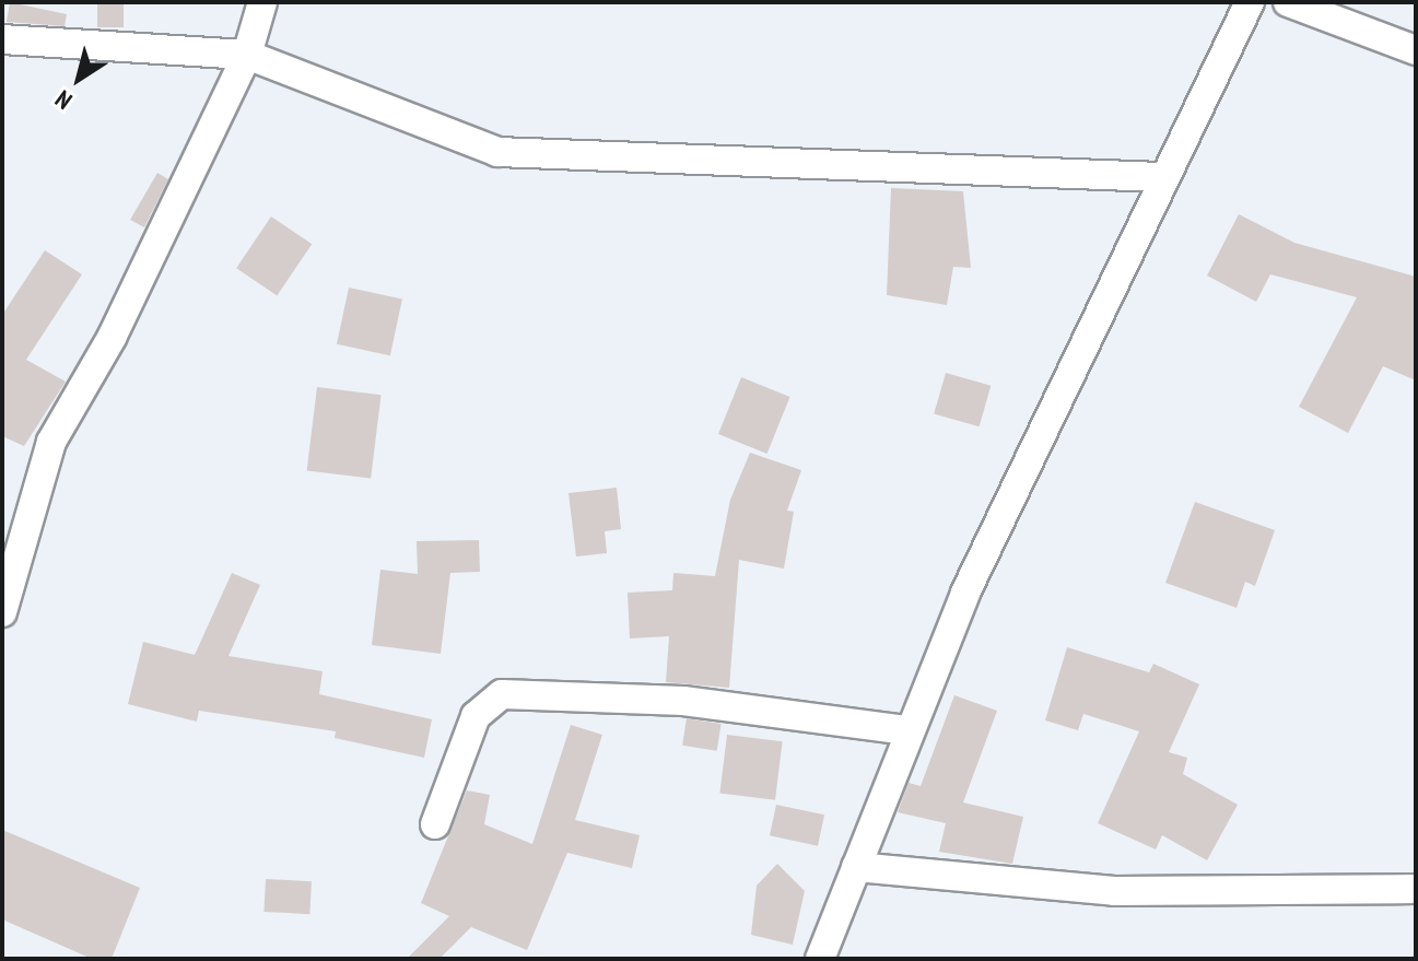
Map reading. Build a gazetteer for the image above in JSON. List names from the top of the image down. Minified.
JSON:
{"north":"bottom left"}
